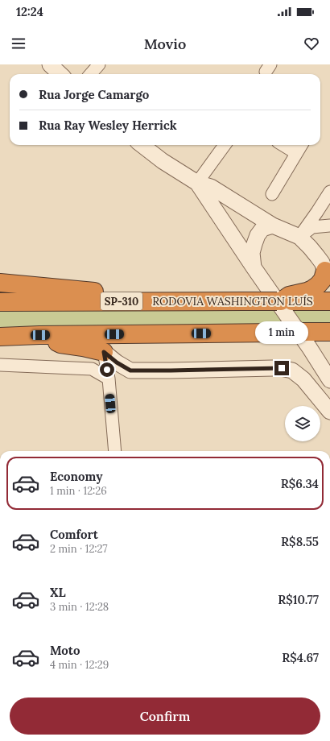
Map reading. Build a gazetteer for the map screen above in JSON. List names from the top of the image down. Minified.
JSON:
{"streets":{"highway":["SP-310","RODOVIA WASHINGTON LUÍS"]},"page":{"status":"12:24","header":"Movio","banner":["Rua Jorge Camargo","Rua Ray Wesley Herrick"],"bubble":"1 min","list":[{"name":"Economy","note":"1 min · 12:26","value":"R$6.34"},{"name":"Comfort","note":"2 min · 12:27","value":"R$8.55"},{"name":"XL","note":"3 min · 12:28","value":"R$10.77"},{"name":"Moto","note":"4 min · 12:29","value":"R$4.67"}],"buttons":"Confirm"}}
